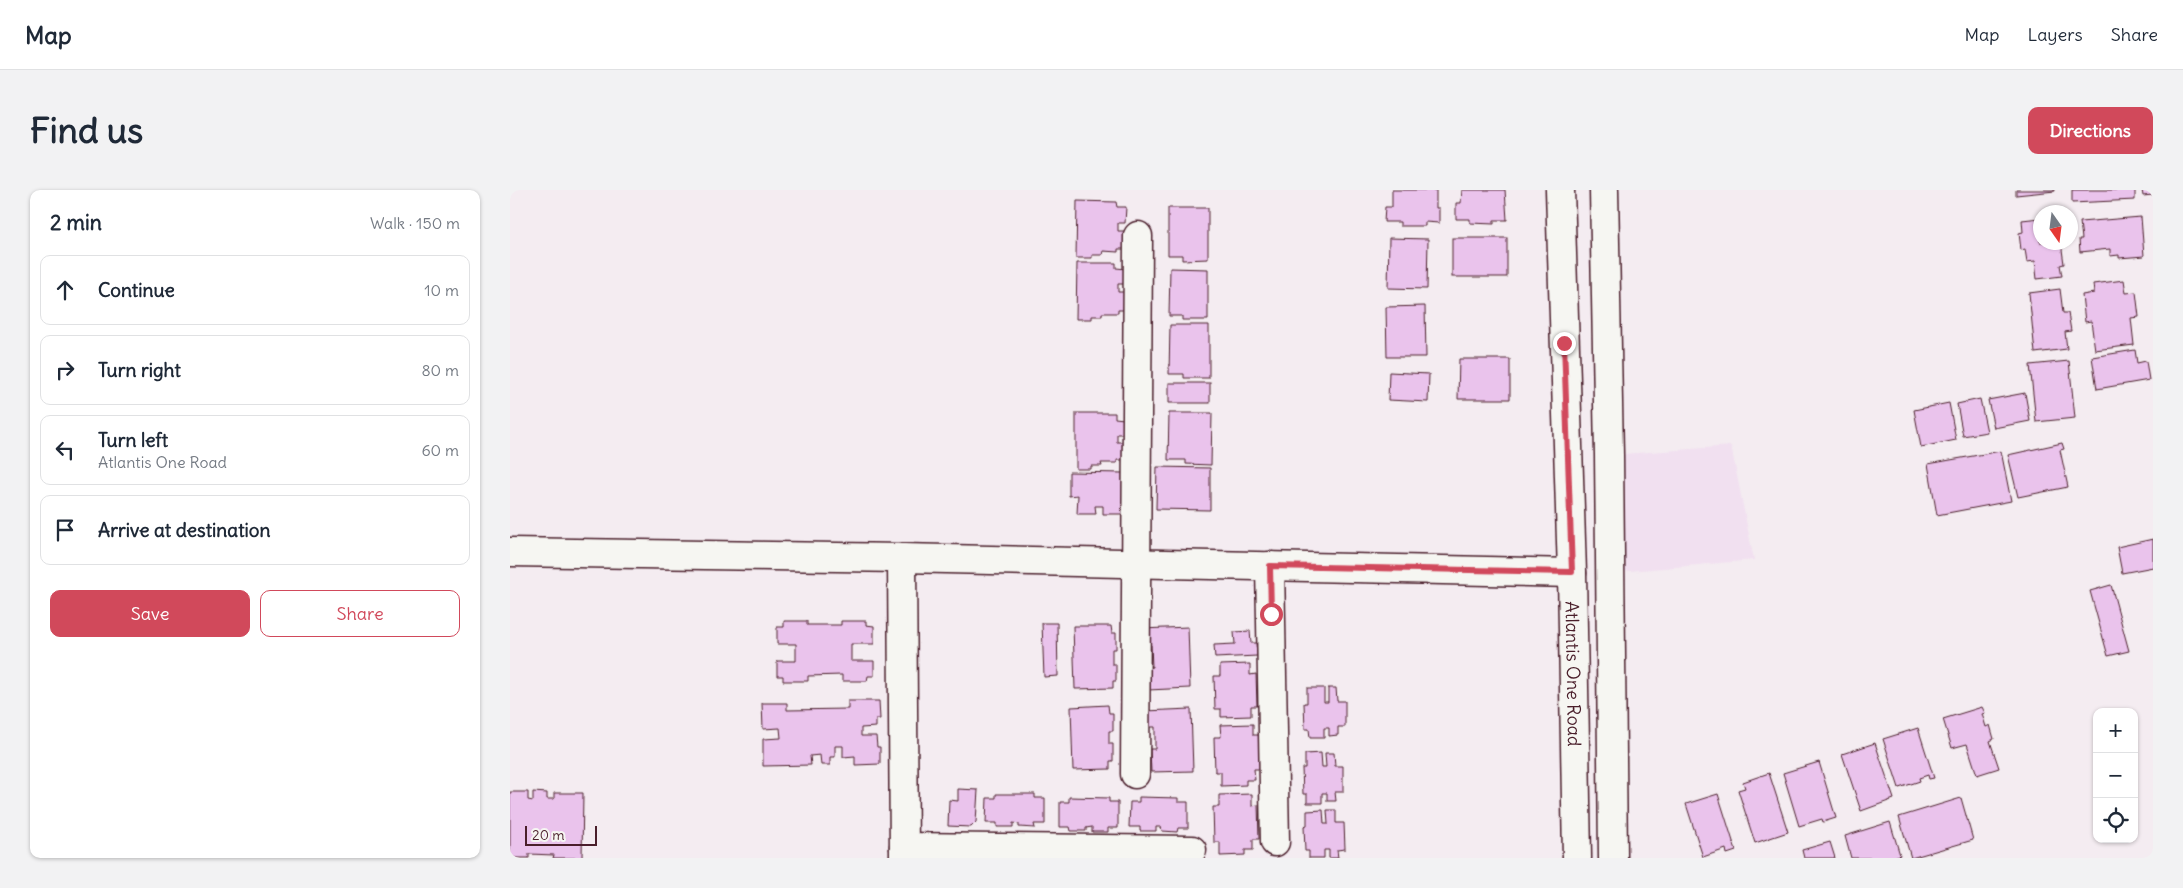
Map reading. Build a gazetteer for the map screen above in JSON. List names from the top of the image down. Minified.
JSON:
{"streets":{"street":["Atlantis One Road"]},"scale_bar":"20 m","north":"bottom","page":{"header":"Map","nav":["Map","Layers","Share"],"buttons":["Directions",["Save","Share"]],"title":"Find us","heading":["2 min","Walk · 150 m"],"list":[["Continue","10 m"],["Turn right","80 m"],["Turn left","Atlantis One Road","60 m"],"Arrive at destination"],"map_buttons":["+","−"],"scale":"20 m"}}
